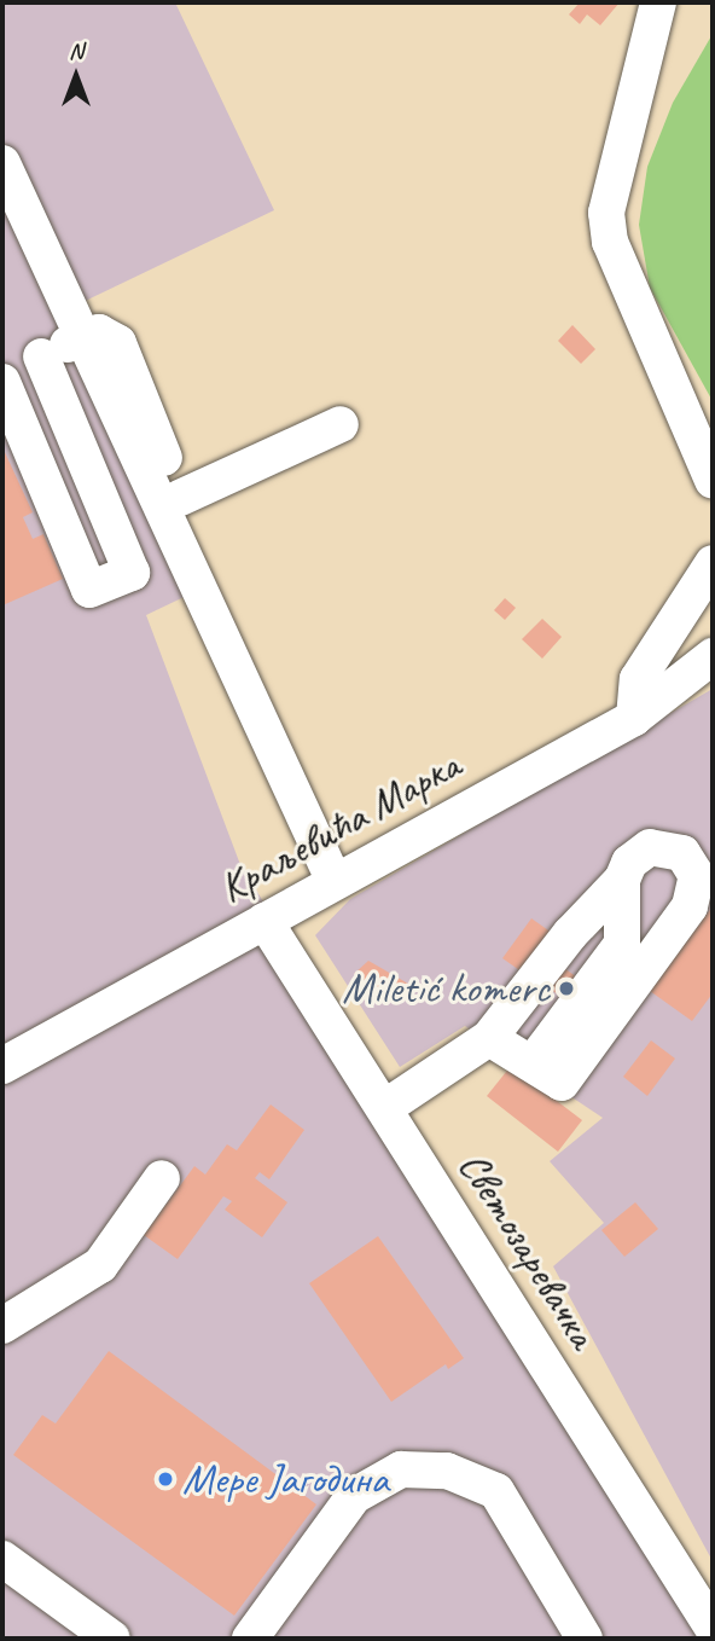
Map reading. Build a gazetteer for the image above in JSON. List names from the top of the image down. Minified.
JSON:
{"streets":{"street":["Краљевића Марка","Светозаревачка"]},"crossings":[["Краљевића Марка","Светозаревачка"]],"places":["Miletić komerc","Мере Јагодина"],"north":"top"}
